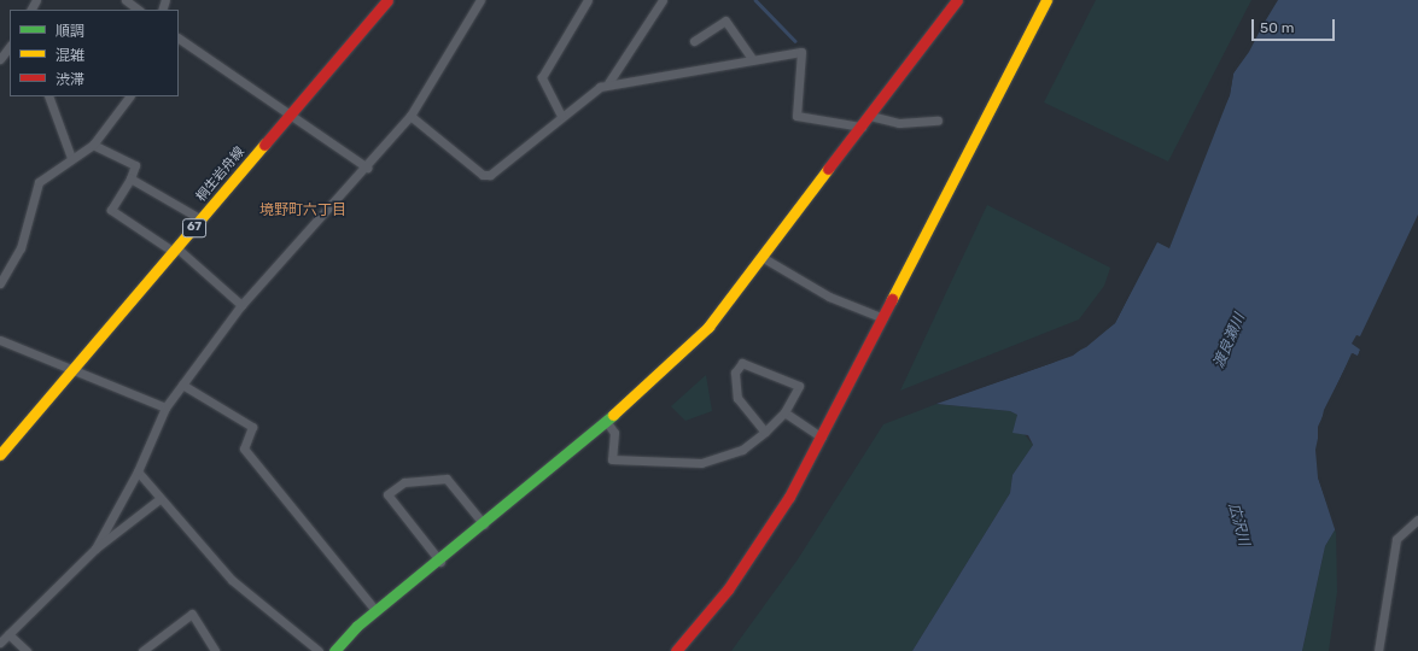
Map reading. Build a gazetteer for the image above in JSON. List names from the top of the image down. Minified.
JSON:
{"streets":{"street":["桐生岩舟線","67"]},"districts":["境野町六丁目"],"water":["渡良瀬川","広沢川"],"legend":["順調","混雑","渋滞"],"scale_bar":"50 m"}
